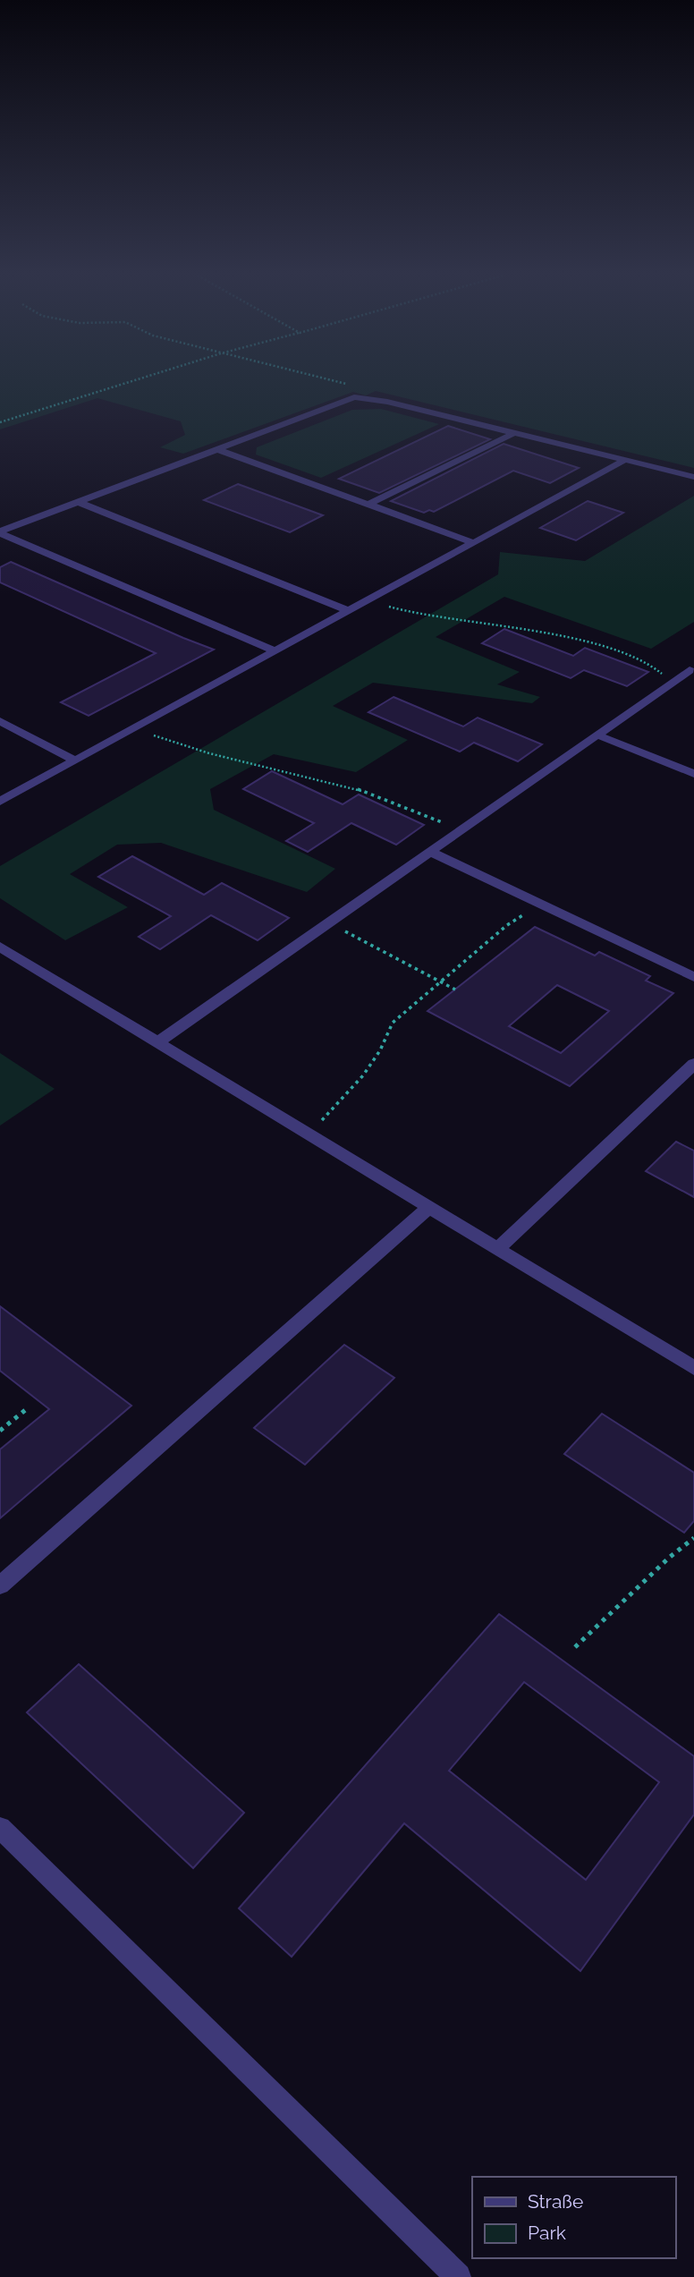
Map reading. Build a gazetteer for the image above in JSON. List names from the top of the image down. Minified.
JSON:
{"legend":["Straße","Park"]}
